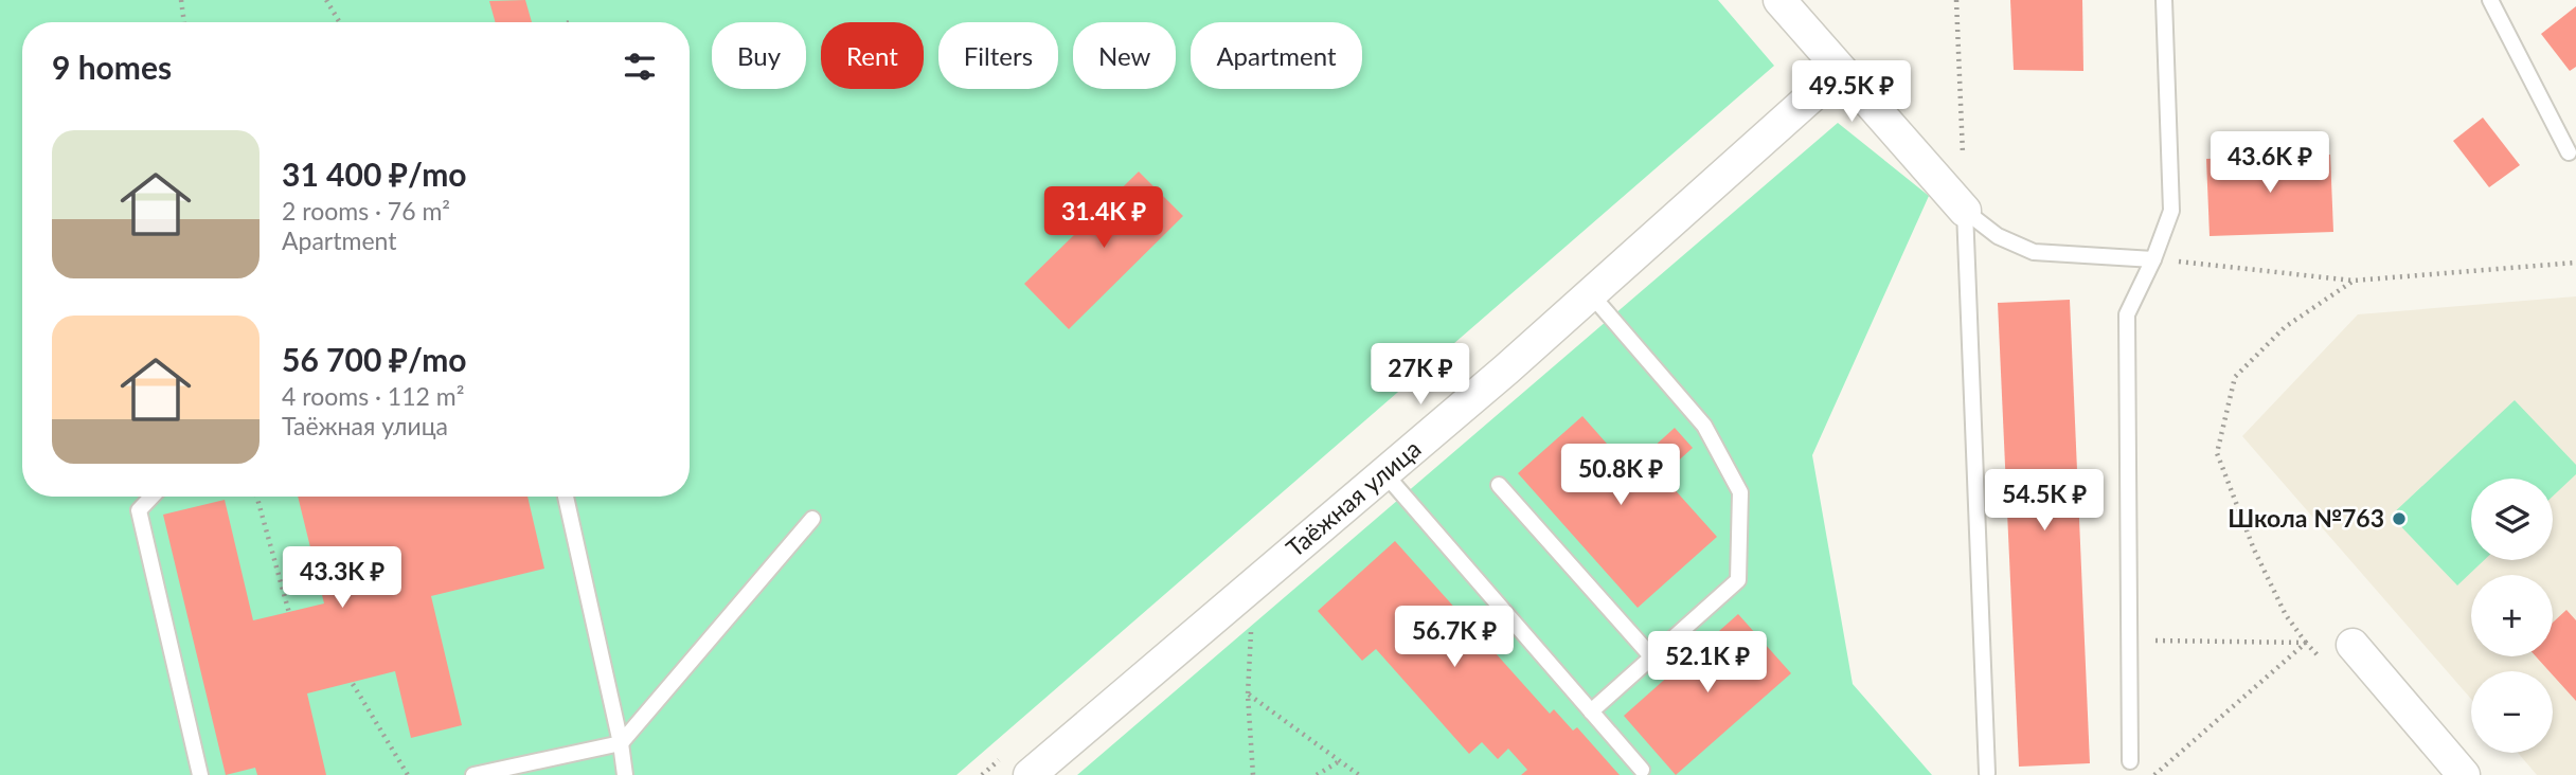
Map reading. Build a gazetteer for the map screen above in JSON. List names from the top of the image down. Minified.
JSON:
{"streets":{"street":["Таёжная улица"]},"places":["Школа №763"],"page":{"chip":["Buy","Rent","Filters","New","Apartment"],"heading":"9 homes","price":["49.5K ₽","43.6K ₽","31.4K ₽","27K ₽","50.8K ₽","54.5K ₽","43.3K ₽","56.7K ₽","52.1K ₽"],"list":[{"name":"31 400 ₽/mo","note":"2 rooms · 76 m² · Apartment"},{"name":"56 700 ₽/mo","note":"4 rooms · 112 m² · Таёжная улица"}],"map_buttons":["+","−"]}}
